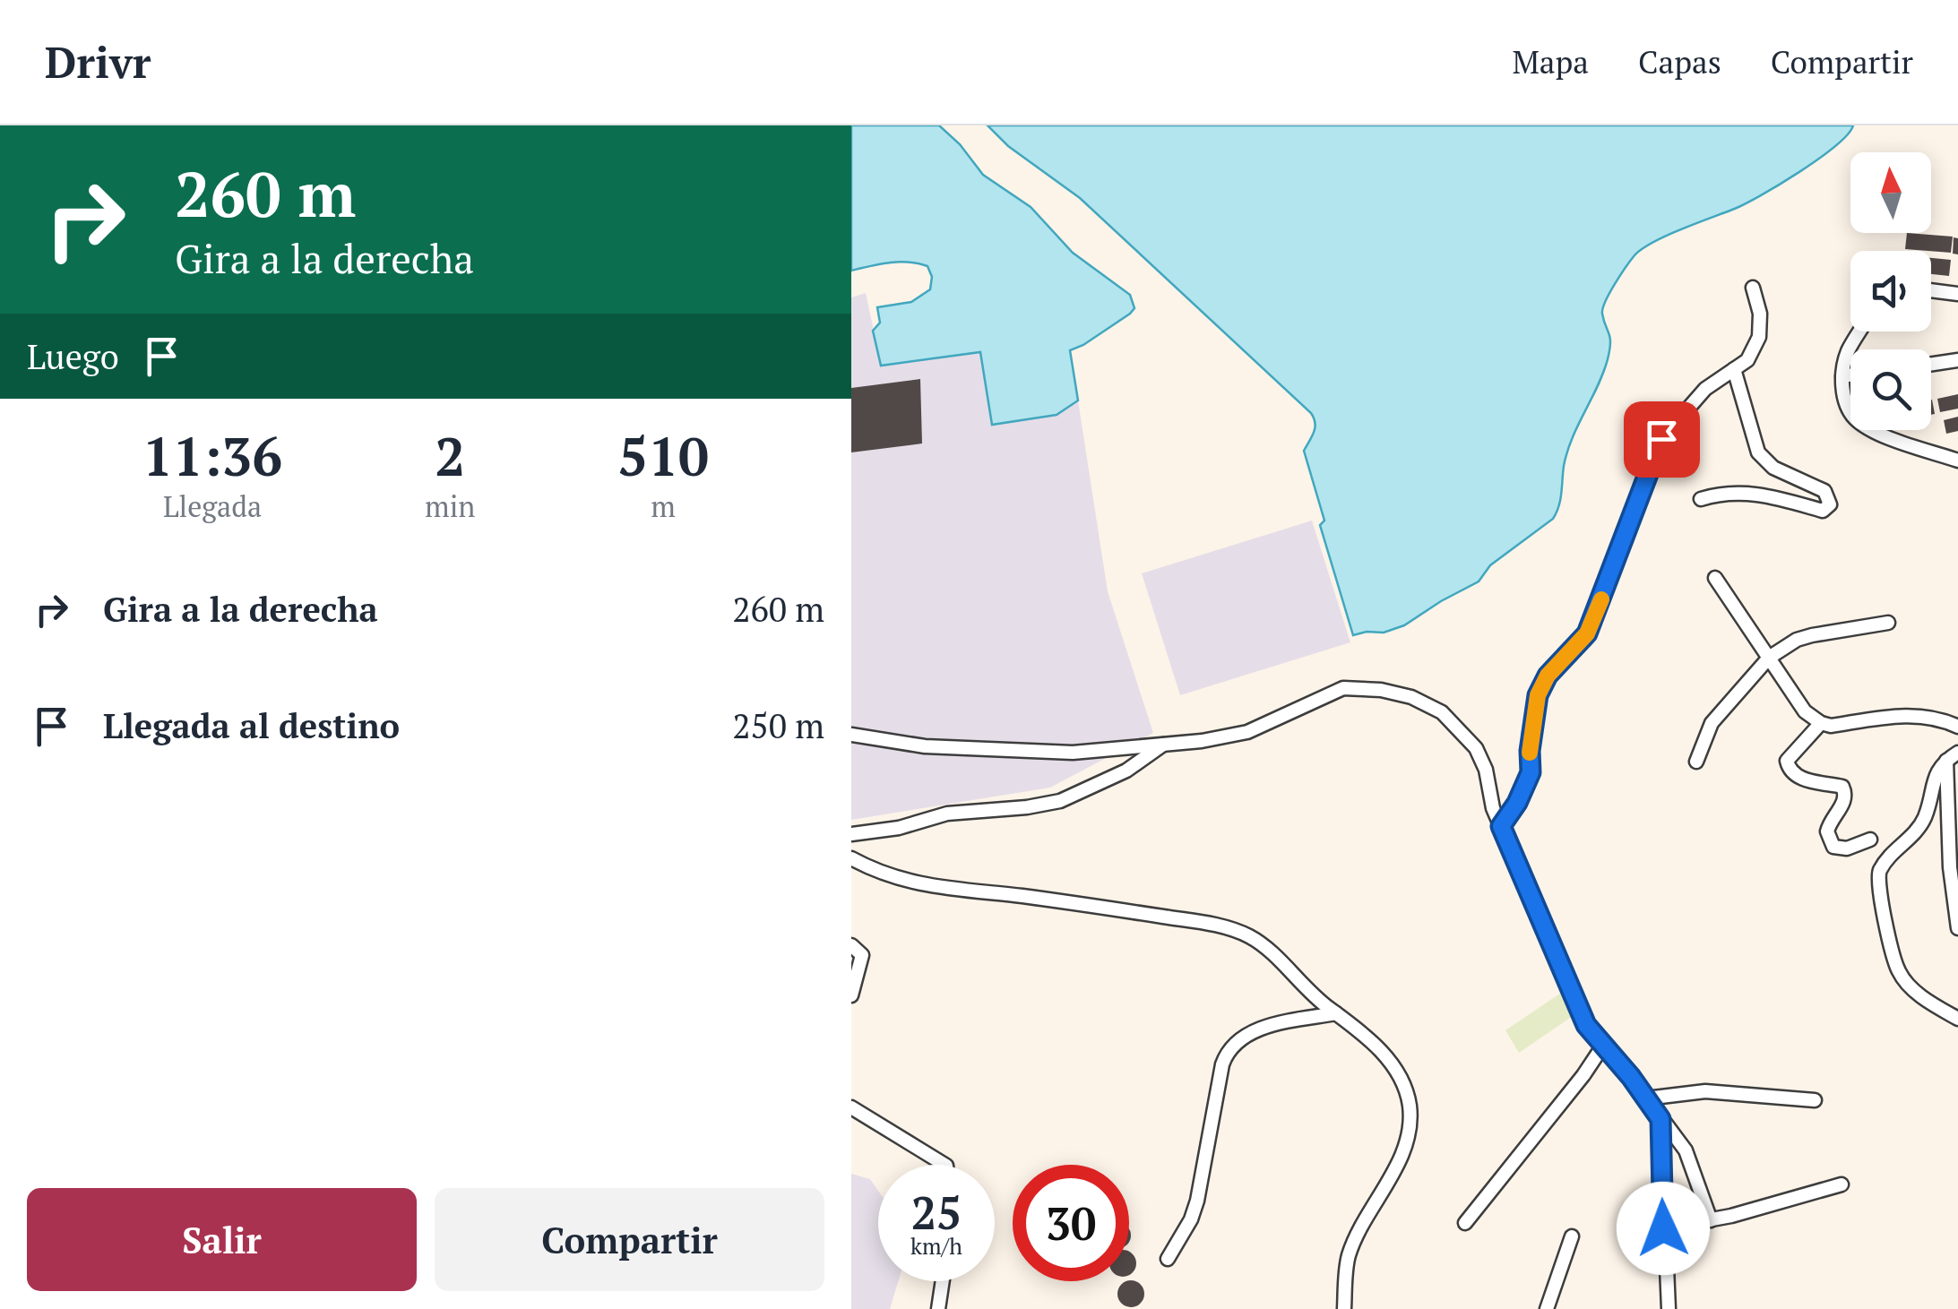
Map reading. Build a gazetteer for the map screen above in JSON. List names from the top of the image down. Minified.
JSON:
{"north":"top","page":{"header":"Drivr","nav":["Mapa","Capas","Compartir"],"turn":["260 m","Gira a la derecha"],"then":"Luego","eta":["11:36","Llegada","2","min","510","m"],"list":[{"name":"Gira a la derecha","value":"260 m"},{"name":"Llegada al destino","value":"250 m"}],"speed":"25 km/h","limit":"30","buttons":["Salir","Compartir"]}}
